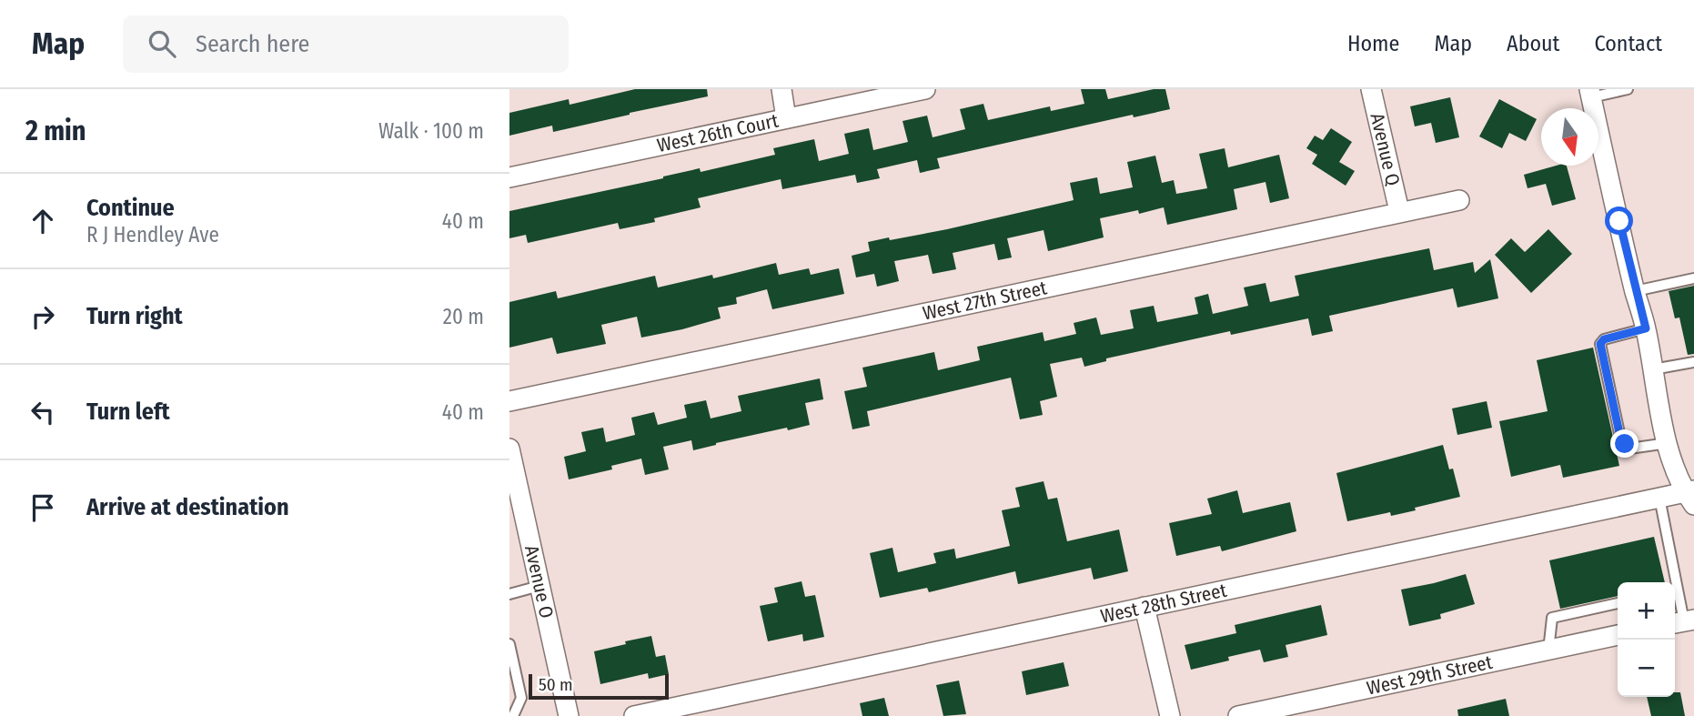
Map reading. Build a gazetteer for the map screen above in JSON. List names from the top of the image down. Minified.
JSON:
{"streets":{"street":["West 26th Court","Avenue Q","West 27th Street","Avenue O","West 28th Street","West 29th Street"]},"crossings":[["Avenue Q","West 27th Street"]],"scale_bar":"50 m","north":"bottom","page":{"header":"Map","search":"Search here","nav":["Home","Map","About","Contact"],"heading":["2 min","Walk · 100 m"],"list":[["Continue","R J Hendley Ave","40 m"],["Turn right","20 m"],["Turn left","40 m"],"Arrive at destination"],"map_buttons":["+","−"],"scale":"50 m"}}
